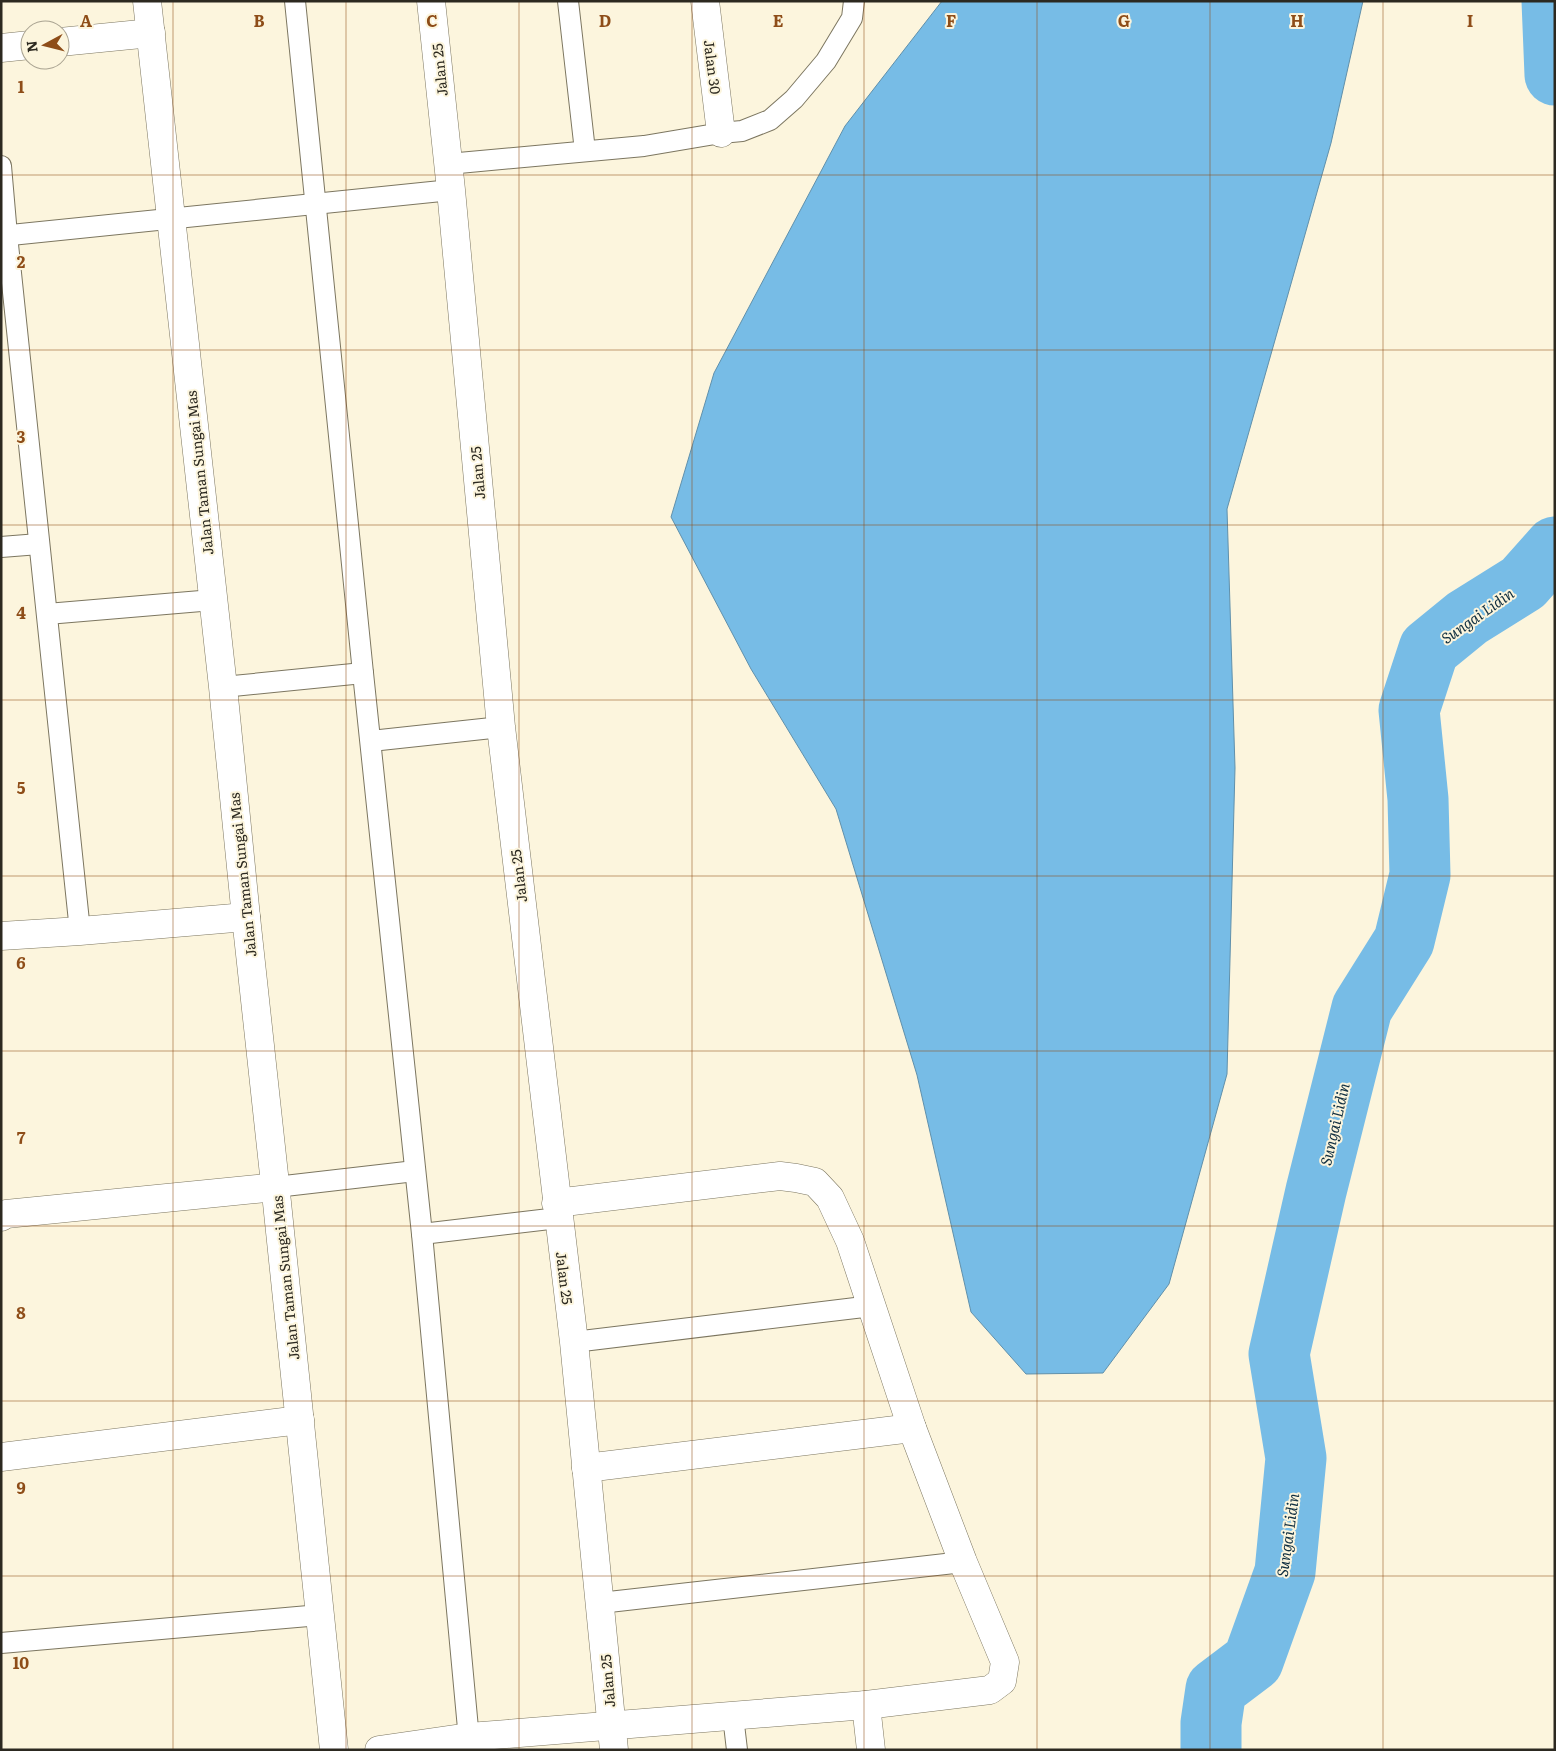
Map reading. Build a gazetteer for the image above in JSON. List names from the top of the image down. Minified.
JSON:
{"streets":{"street":["Jalan 30","Jalan 25","Jalan Taman Sungai Mas"]},"water":["Sungai Lidin"],"north":"left","grid":{"columns":["A","B","C","D","E","F","G","H","I"],"rows":["1","2","3","4","5","6","7","8","9","10"]}}
